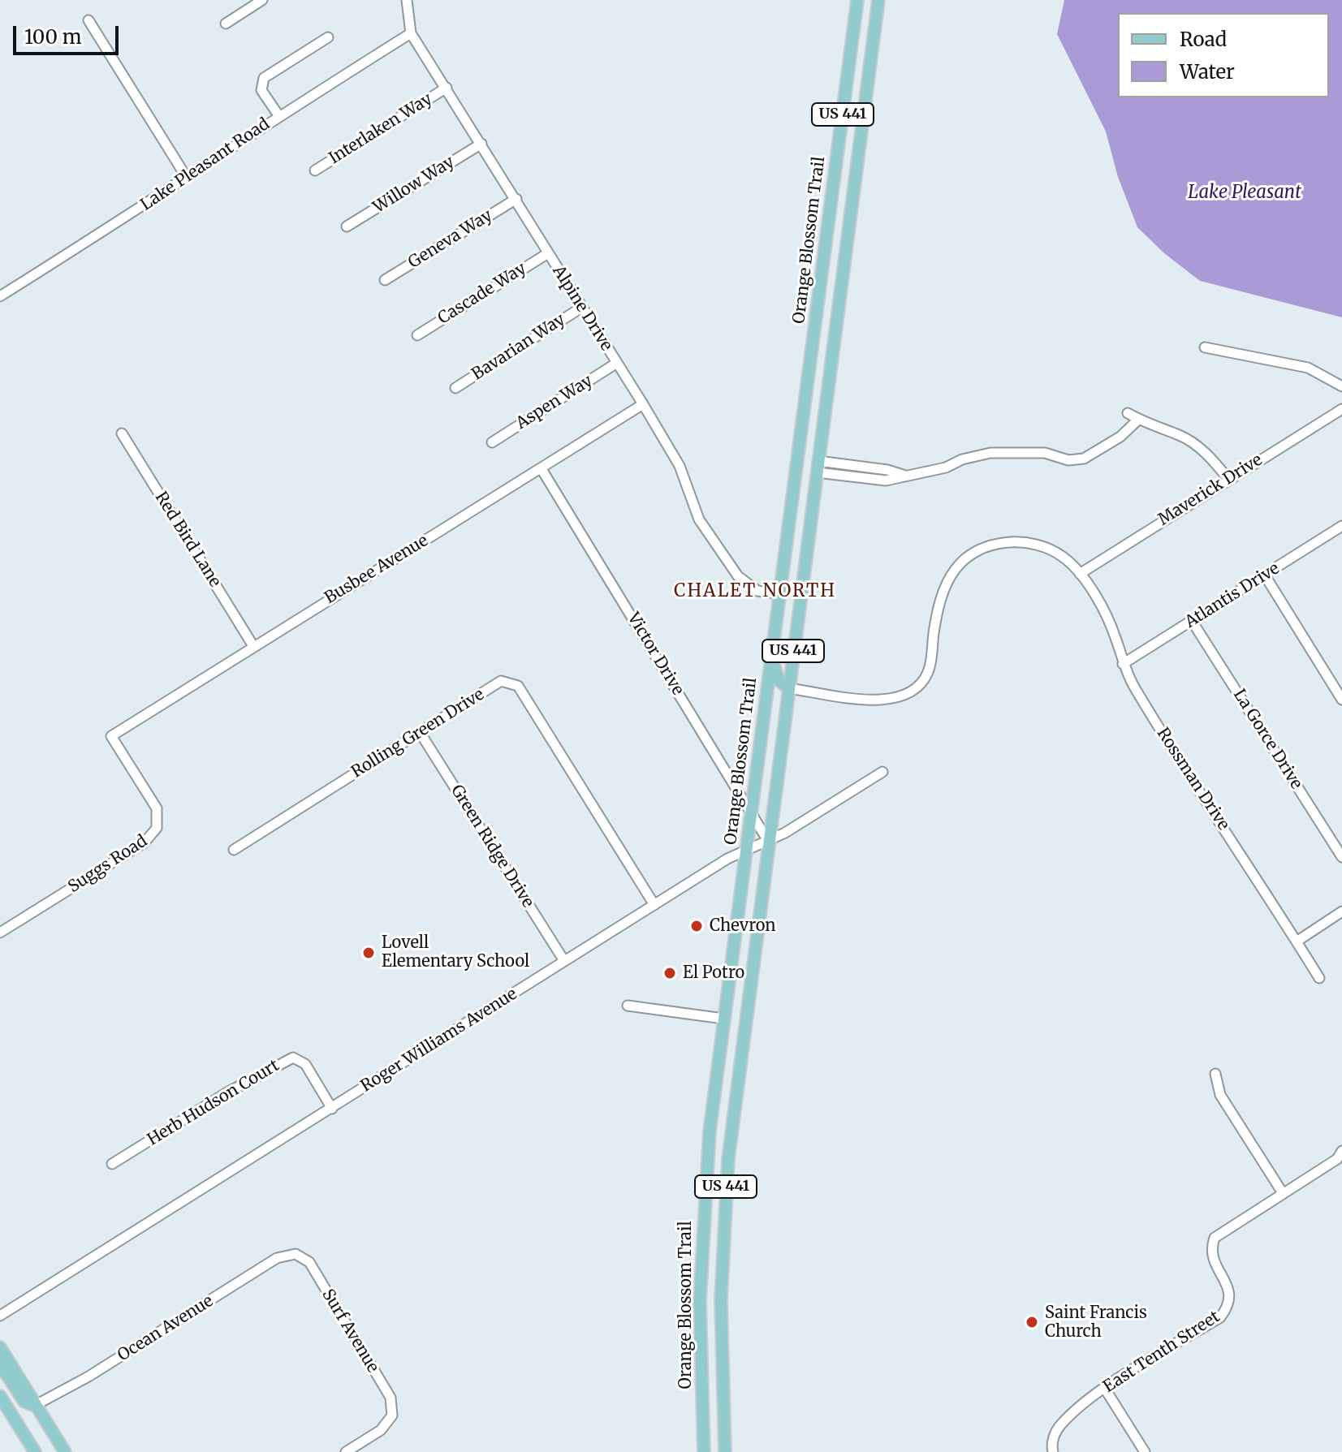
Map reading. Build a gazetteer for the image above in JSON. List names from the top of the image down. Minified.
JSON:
{"streets":{"main road":["US 441","Orange Blossom Trail"],"street":["Interlaken Way","Lake Pleasant Road","Willow Way","Geneva Way","Cascade Way","Alpine Drive","Bavarian Way","Aspen Way","Maverick Drive","Red Bird Lane","Busbee Avenue","Atlantis Drive","Victor Drive","Rolling Green Drive","La Gorce Drive","Rossman Drive","Green Ridge Drive","Suggs Road","Roger Williams Avenue","Herb Hudson Court","Ocean Avenue","Surf Avenue","East Tenth Street"]},"crossings":[["US 441","Victor Drive"],["US 441","Rossman Drive"],["US 441","Roger Williams Avenue"],["Interlaken Way","Alpine Drive"],["Lake Pleasant Road","Alpine Drive"],["Willow Way","Alpine Drive"],["Geneva Way","Alpine Drive"],["Orange Blossom Trail","Alpine Drive"],["Orange Blossom Trail","Victor Drive"],["Orange Blossom Trail","Roger Williams Avenue"],["Cascade Way","Alpine Drive"],["Alpine Drive","Bavarian Way"],["Alpine Drive","Aspen Way"],["Alpine Drive","Busbee Avenue"],["Maverick Drive","Rossman Drive"],["Red Bird Lane","Busbee Avenue"],["Busbee Avenue","Victor Drive"],["Busbee Avenue","Suggs Road"],["Atlantis Drive","La Gorce Drive"],["Atlantis Drive","Rossman Drive"],["Victor Drive","Roger Williams Avenue"],["Rolling Green Drive","Green Ridge Drive"],["Rolling Green Drive","Roger Williams Avenue"],["Green Ridge Drive","Roger Williams Avenue"],["Roger Williams Avenue","Herb Hudson Court"],["Ocean Avenue","Surf Avenue"]],"districts":["CHALET NORTH"],"water":["Lake Pleasant"],"places":["Chevron","Lovell Elementary School","El Potro","Saint Francis Church"],"legend":["Road","Water"],"scale_bar":"100 m"}
